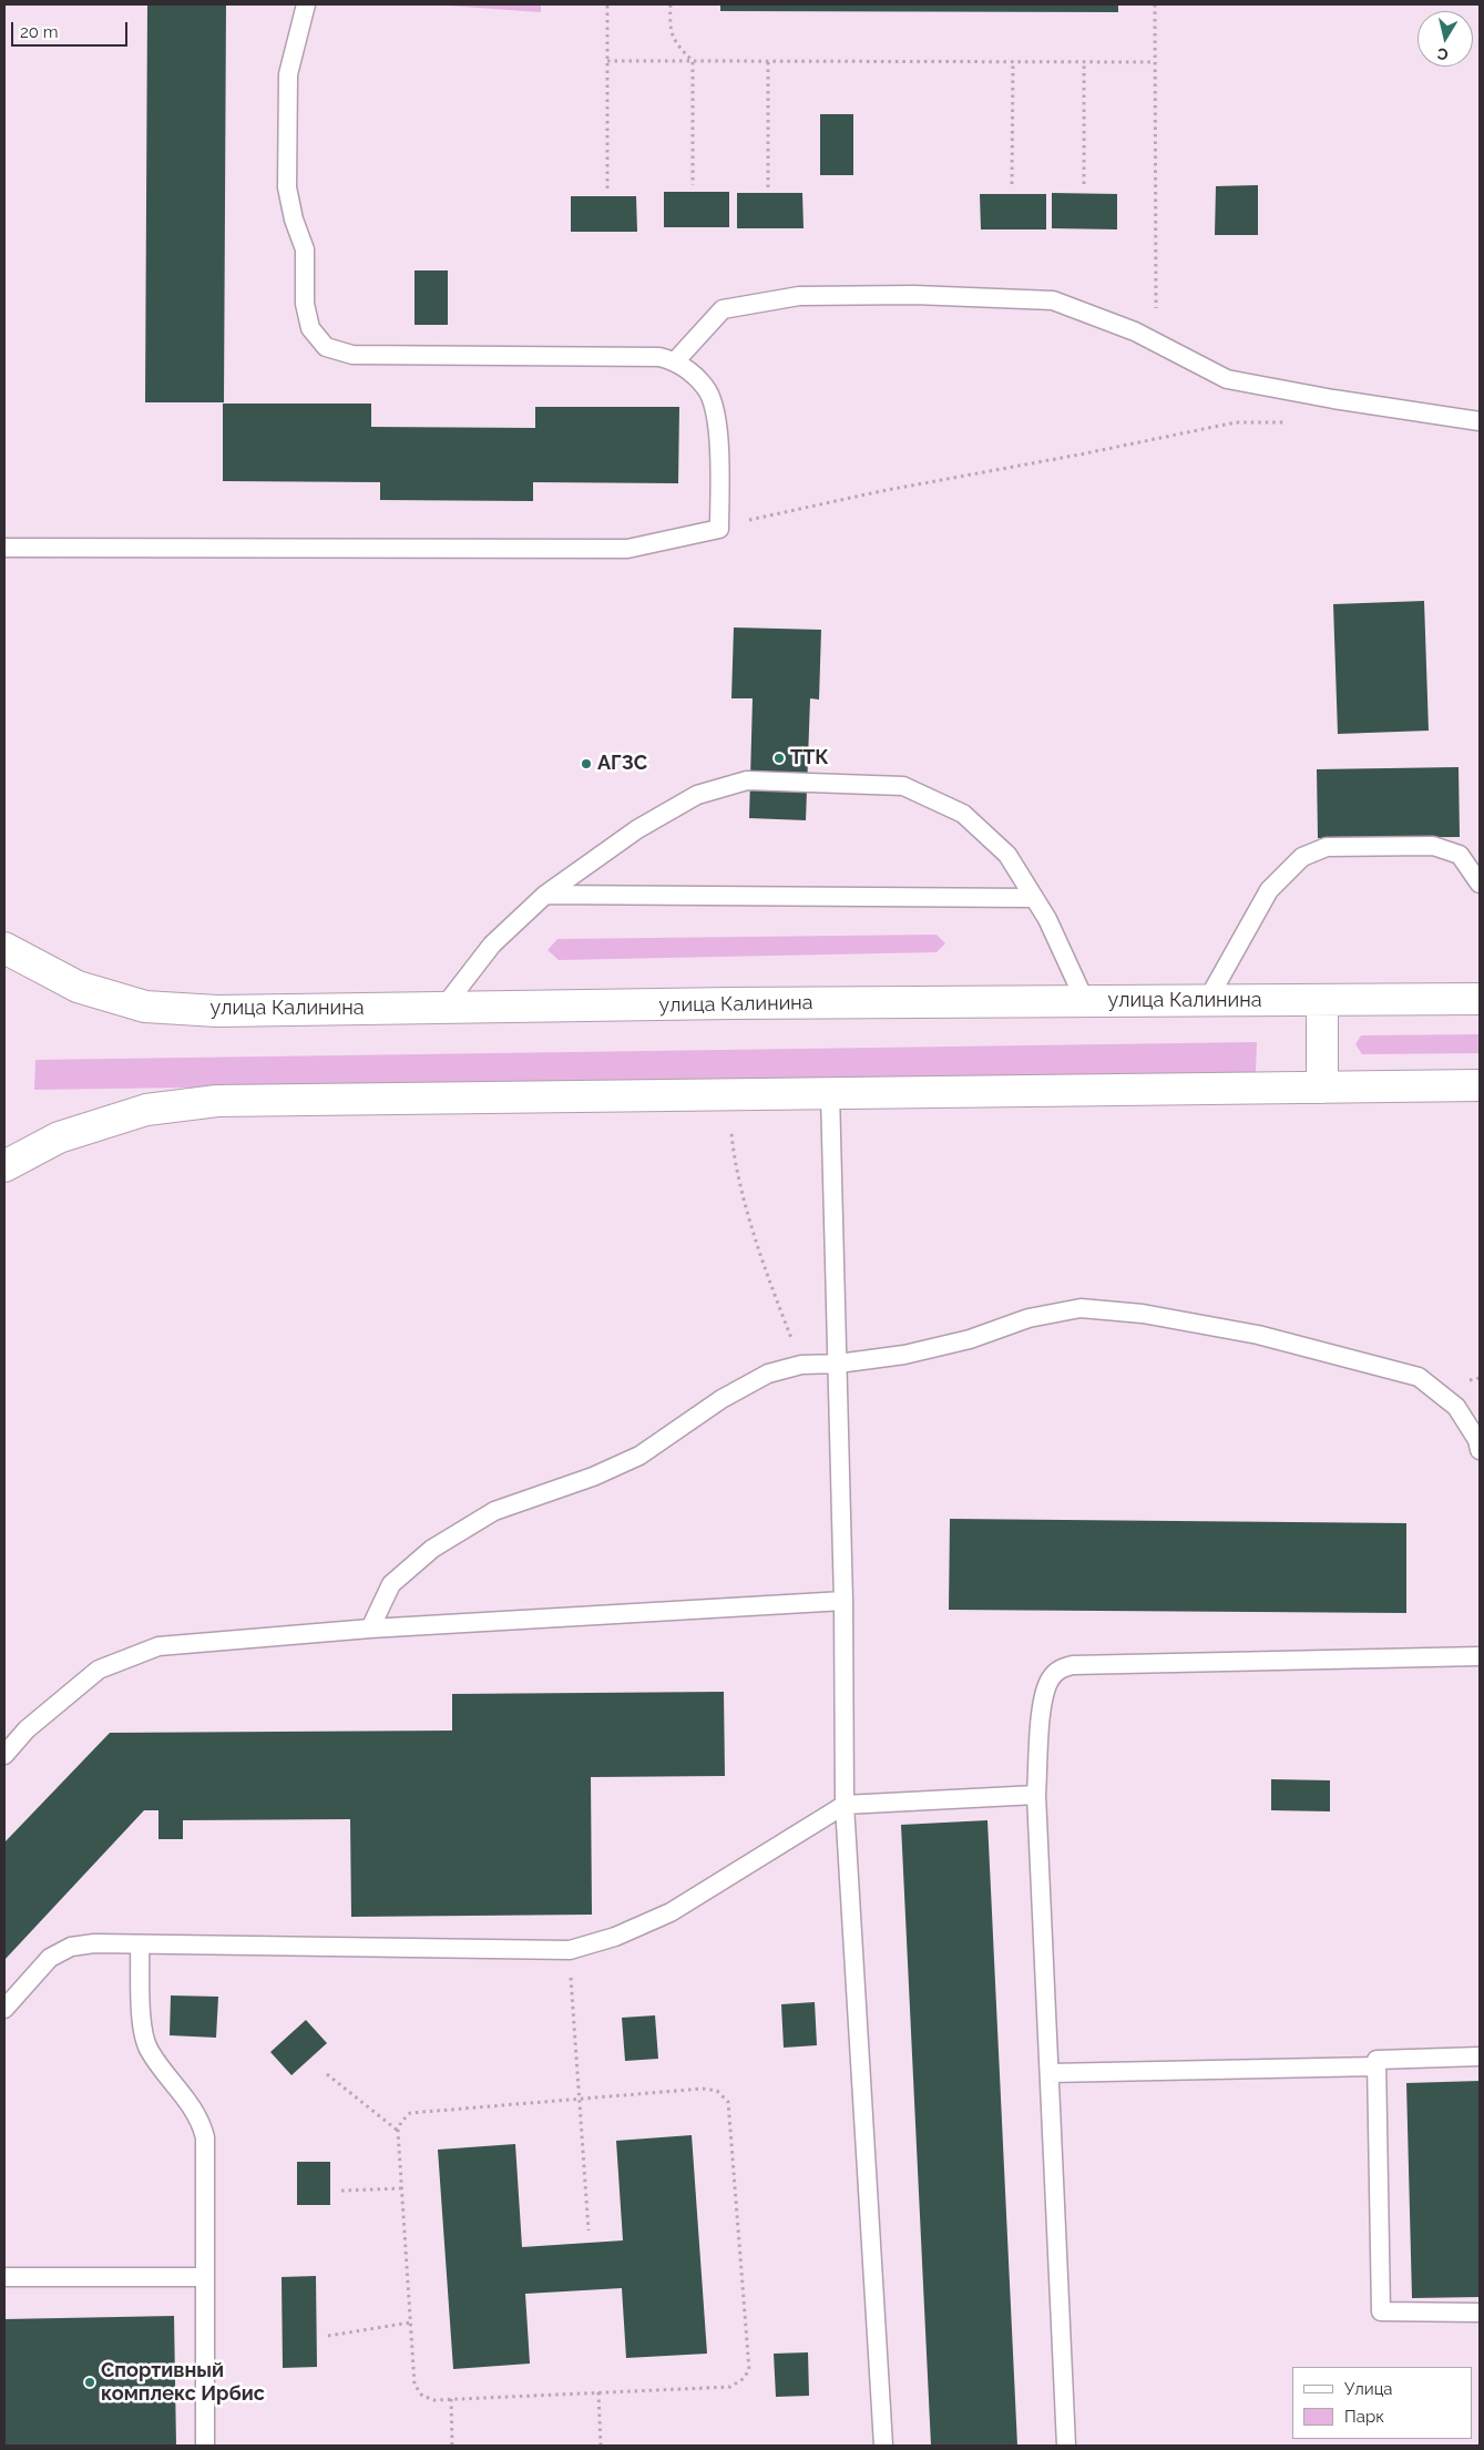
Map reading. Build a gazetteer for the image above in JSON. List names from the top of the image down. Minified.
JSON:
{"streets":{"main road":["улица Калинина"]},"places":["ТТК","АГЗС","Спортивный комплекс Ирбис"],"legend":["Улица","Парк"],"scale_bar":"20 m","north":"bottom"}
